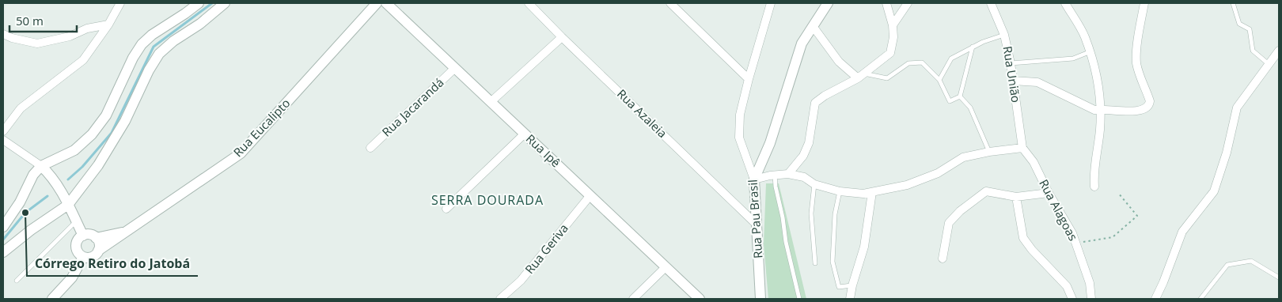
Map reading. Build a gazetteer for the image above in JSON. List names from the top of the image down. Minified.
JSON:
{"streets":{"street":["Rua União","Rua Jacarandá","Rua Azaleia","Rua Eucalipto","Rua Ipê","Rua Alagoas","Rua Pau Brasil","Rua Geriva"]},"crossings":[["Rua União","Rua Alagoas"],["Rua Jacarandá","Rua Ipê"],["Rua Azaleia","Rua Pau Brasil"],["Rua Ipê","Rua Geriva"]],"districts":["SERRA DOURADA"],"places":["Córrego Retiro do Jatobá"],"scale_bar":"50 m"}
